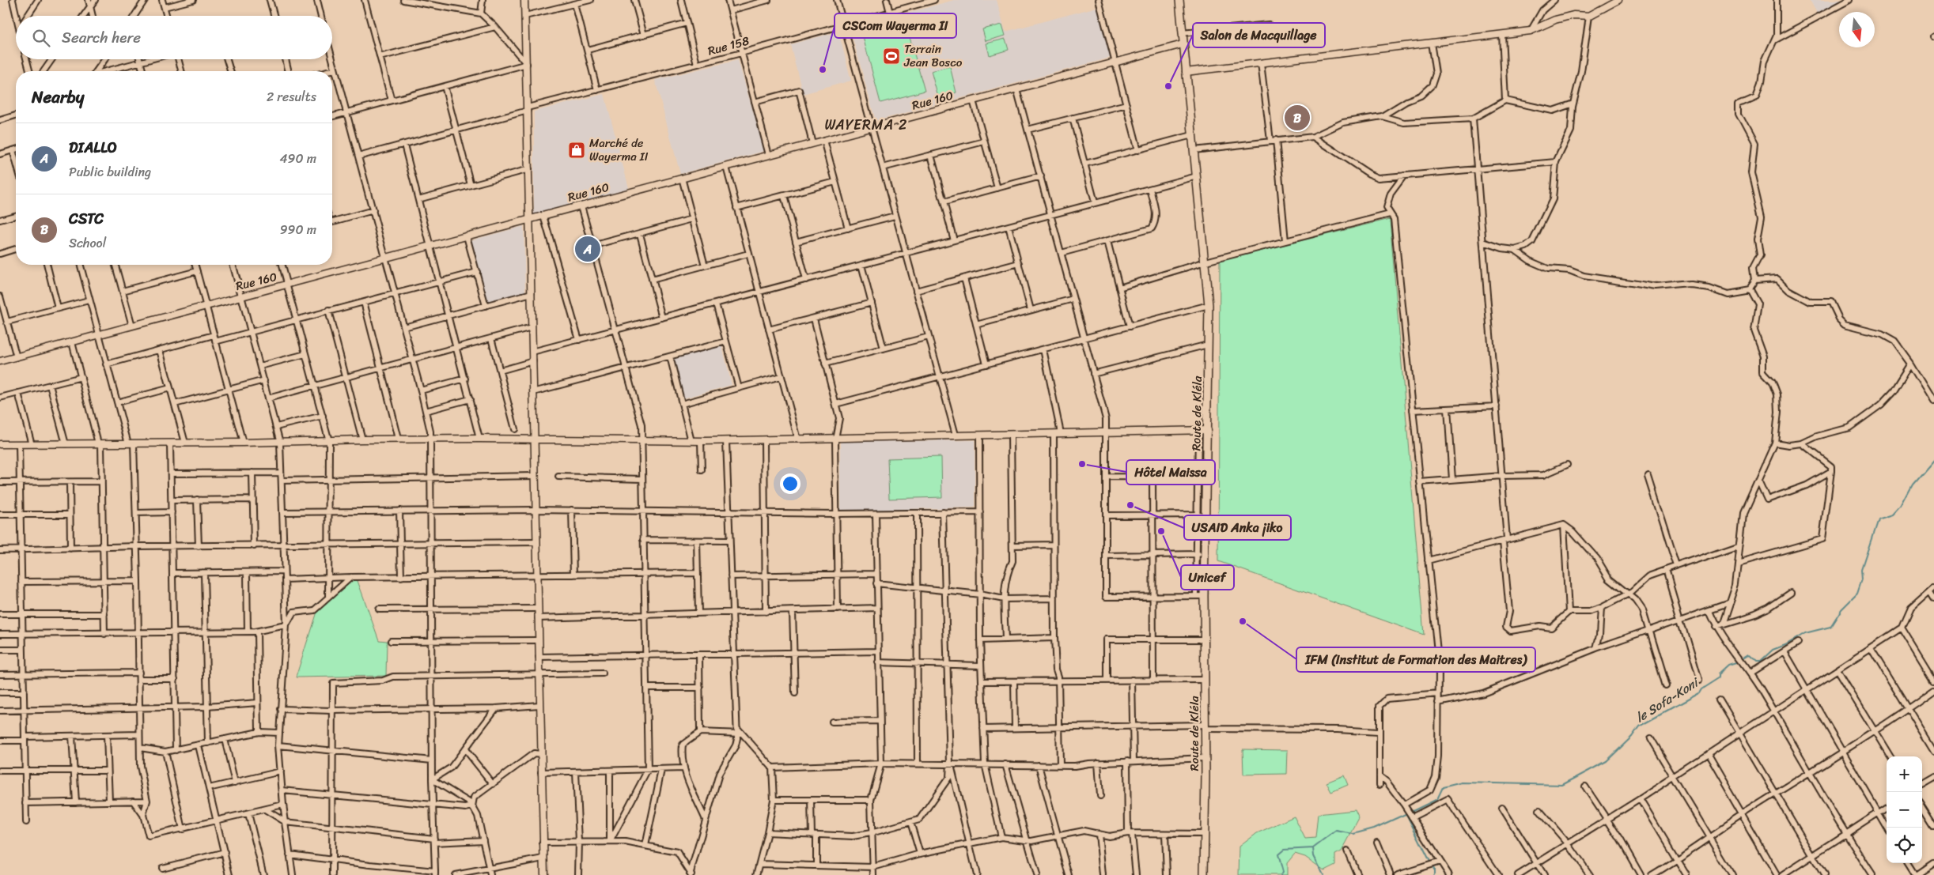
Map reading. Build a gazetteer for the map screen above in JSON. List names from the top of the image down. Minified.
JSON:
{"streets":{"main road":["Route de Kléla"],"street":["Rue 158","Rue 160"]},"crossings":[["Rue 160","Route de Kléla"]],"districts":["WAYERMA 2"],"water":["le Sofa-Koni"],"places":{"sports":["Terrain Jean Bosco"],"other":["CSCom Wayerma II","Salon de Macquillage","Hôtel Maissa","USAID Anka jiko","Unicef","IFM (Institut de Formation des Maitres)"],"shop":["Marché de Wayerma II"]},"north":"bottom","page":{"search":"Search here","heading":["Nearby","2 results"],"pins":["B","A"],"list":[{"mark":"A","name":"DIALLO","note":"Public building","value":"490 m"},{"mark":"B","name":"CSTC","note":"School","value":"990 m"}],"map_buttons":["+","−"]}}
